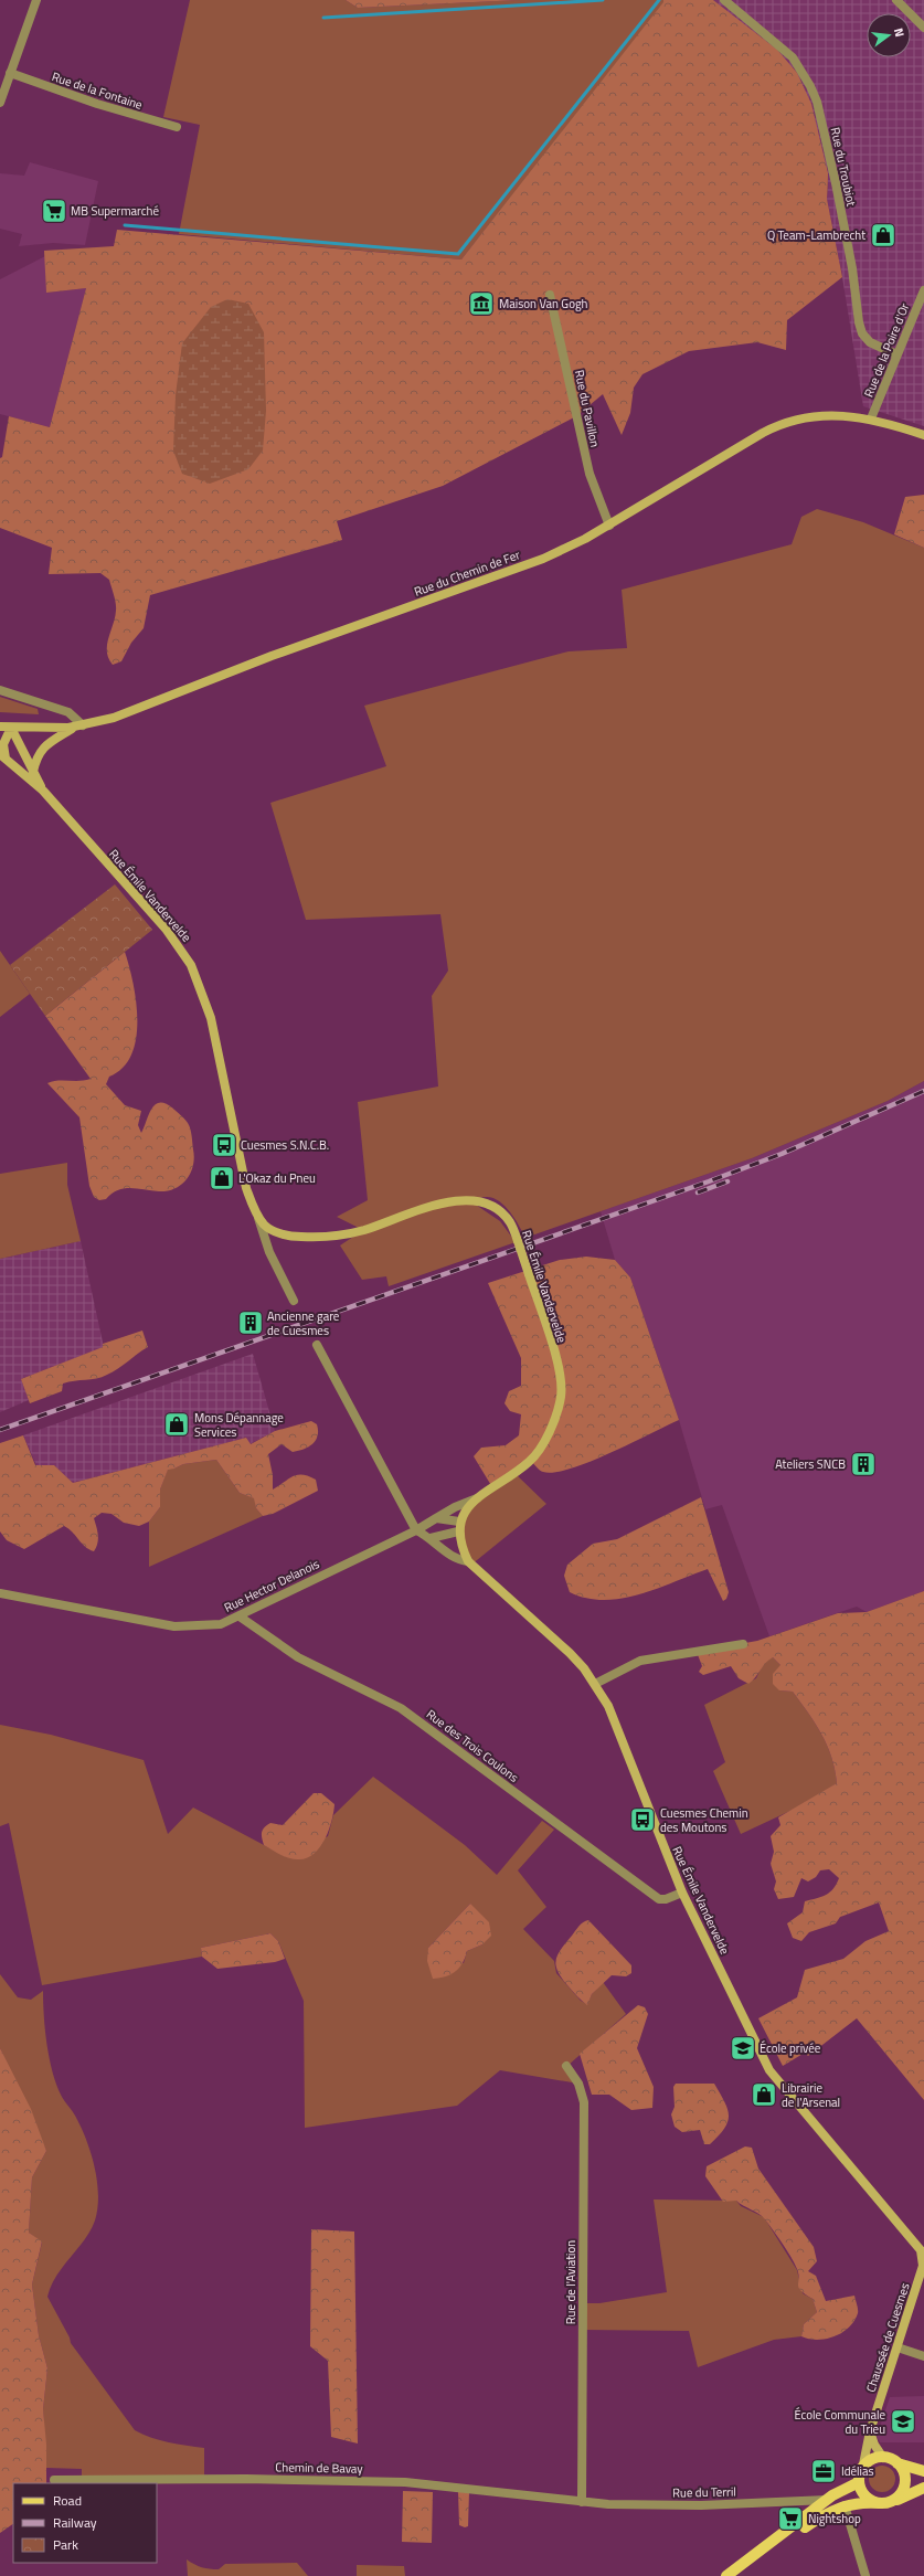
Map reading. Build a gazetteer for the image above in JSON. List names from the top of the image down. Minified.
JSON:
{"streets":{"main road":["Rue du Chemin de Fer","Rue Émile Vandervelde","Chaussée de Cuesmes"],"street":["Rue de la Fontaine","Rue du Troubiot","Rue de la Poire d'Or","Rue du Pavillon","Rue Hector Delanois","Rue des Trois Coulons","Rue de l'Aviation","Chemin de Bavay","Rue du Terril"]},"crossings":[["Rue du Troubiot","Rue de la Poire d'Or"],["Rue de la Poire d'Or","Rue du Chemin de Fer"],["Rue du Pavillon","Rue du Chemin de Fer"],["Rue Émile Vandervelde","Rue Hector Delanois"],["Rue Émile Vandervelde","Rue des Trois Coulons"],["Rue Émile Vandervelde","Chaussée de Cuesmes"],["Rue Hector Delanois","Rue des Trois Coulons"],["Rue de l'Aviation","Chemin de Bavay"],["Rue de l'Aviation","Rue du Terril"],["Chemin de Bavay","Rue du Terril"]],"places":{"supermarket":["MB Supermarché","Nightshop"],"shop":["Q Team-Lambrecht","L'Okaz du Pneu","Mons Dépannage Services","Librairie de l'Arsenal"],"museum":["Maison Van Gogh"],"bus stop":["Cuesmes S.N.C.B.","Cuesmes Chemin des Moutons"],"building":["Ancienne gare de Cuesmes","Ateliers SNCB"],"school or university":["École privée","École Communale du Trieu"],"office":["Idélias"]},"legend":["Road","Railway","Park"],"north":"right"}
